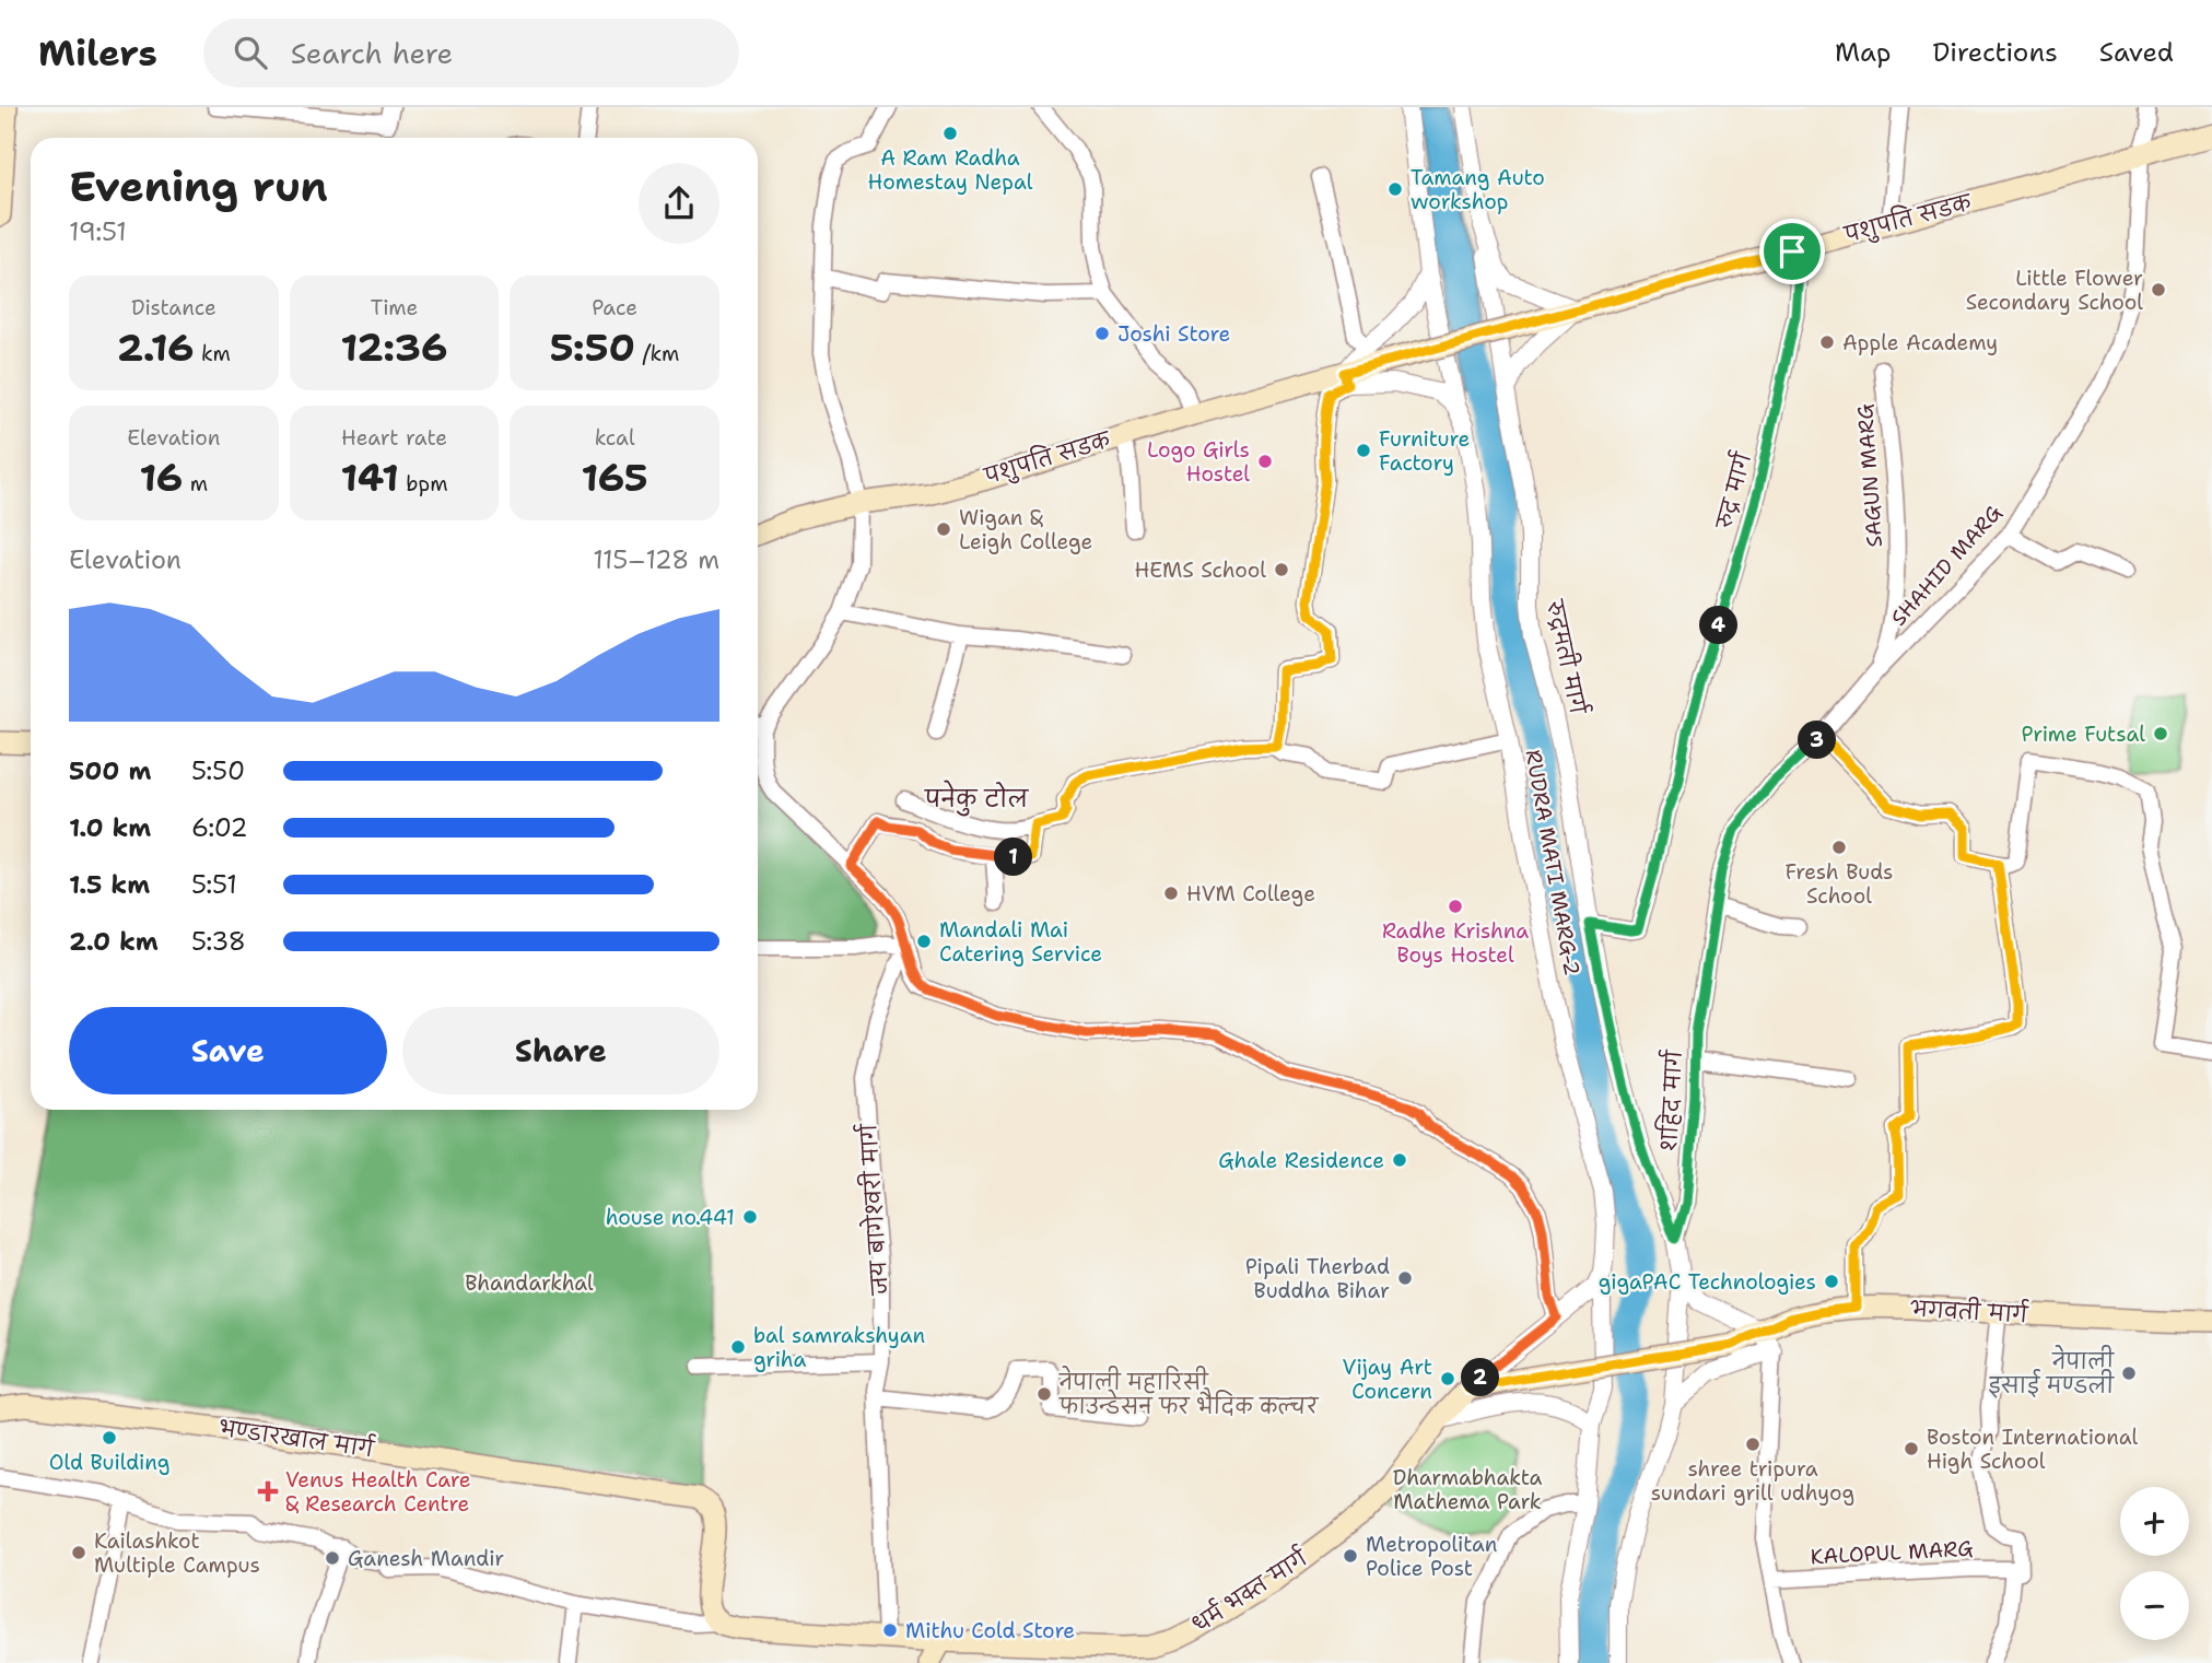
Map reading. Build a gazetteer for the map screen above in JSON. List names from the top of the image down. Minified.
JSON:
{"streets":{"main road":["पशुपति सडक","भगवती मार्ग","भण्डारखाल मार्ग","धर्म भक्त मार्ग"],"street":["SAGUN MARG","रुद्र मार्ग","SHAHID MARG","रुद्रमती मार्ग","RUDRA MATI MARG-2","शहिद मार्ग","जय बागेश्वरी मार्ग","KALOPUL MARG"]},"crossings":[["पशुपति सडक","रुद्र मार्ग"],["पशुपति सडक","SHAHID MARG"],["SAGUN MARG","SHAHID MARG"],["रुद्र मार्ग","रुद्रमती मार्ग"],["SHAHID MARG","शहिद मार्ग"],["रुद्रमती मार्ग","शहिद मार्ग"],["भगवती मार्ग","धर्म भक्त मार्ग"]],"districts":["पनेकु टोल"],"parks":["Bhandarkhal","Dharmabhakta Mathema Park"],"places":{"other":["A Ram Radha Homestay Nepal","Tamang Auto workshop","Little Flower Secondary School","Joshi Store","Apple Academy","Furniture Factory","Logo Girls Hostel","Wigan & Leigh College","HEMS School","Prime Futsal","Fresh Buds School","HVM College","Radhe Krishna Boys Hostel","Mandali Mai Catering Service","Ghale Residence","house no.441","Pipali Therbad Buddha Bihar","gigaPAC Technologies","bal samrakshyan griha","नेपाली इसाई मण्डली","Vijay Art Concern","नेपाली महारिसी फाउन्डेसन फर भैदिक कल्चर","Old Building","shree tripura sundari grill udhyog","Boston International High School","Kailashkot Multiple Campus","Metropolitan Police Post","Ganesh Mandir","Mithu Cold Store"],"health":["Venus Health Care & Research Centre"]},"page":{"header":"Milers","search":"Search here","nav":["Map","Directions","Saved"],"heading":["Evening run","19:51"],"stats":[["Distance","2.16 km"],["Time","12:36"],["Pace","5:50 /km"],["Elevation","16 m"],["Heart rate","141 bpm"],["kcal","165"]],"chart":["Elevation","115–128 m"],"pins":["4","3","1","2"],"list":[{"name":"500 m","note":"5:50"},{"name":"1.0 km","note":"6:02"},{"name":"1.5 km","note":"5:51"},{"name":"2.0 km","note":"5:38"}],"buttons":["Save","Share"],"map_buttons":["+","−"]}}
